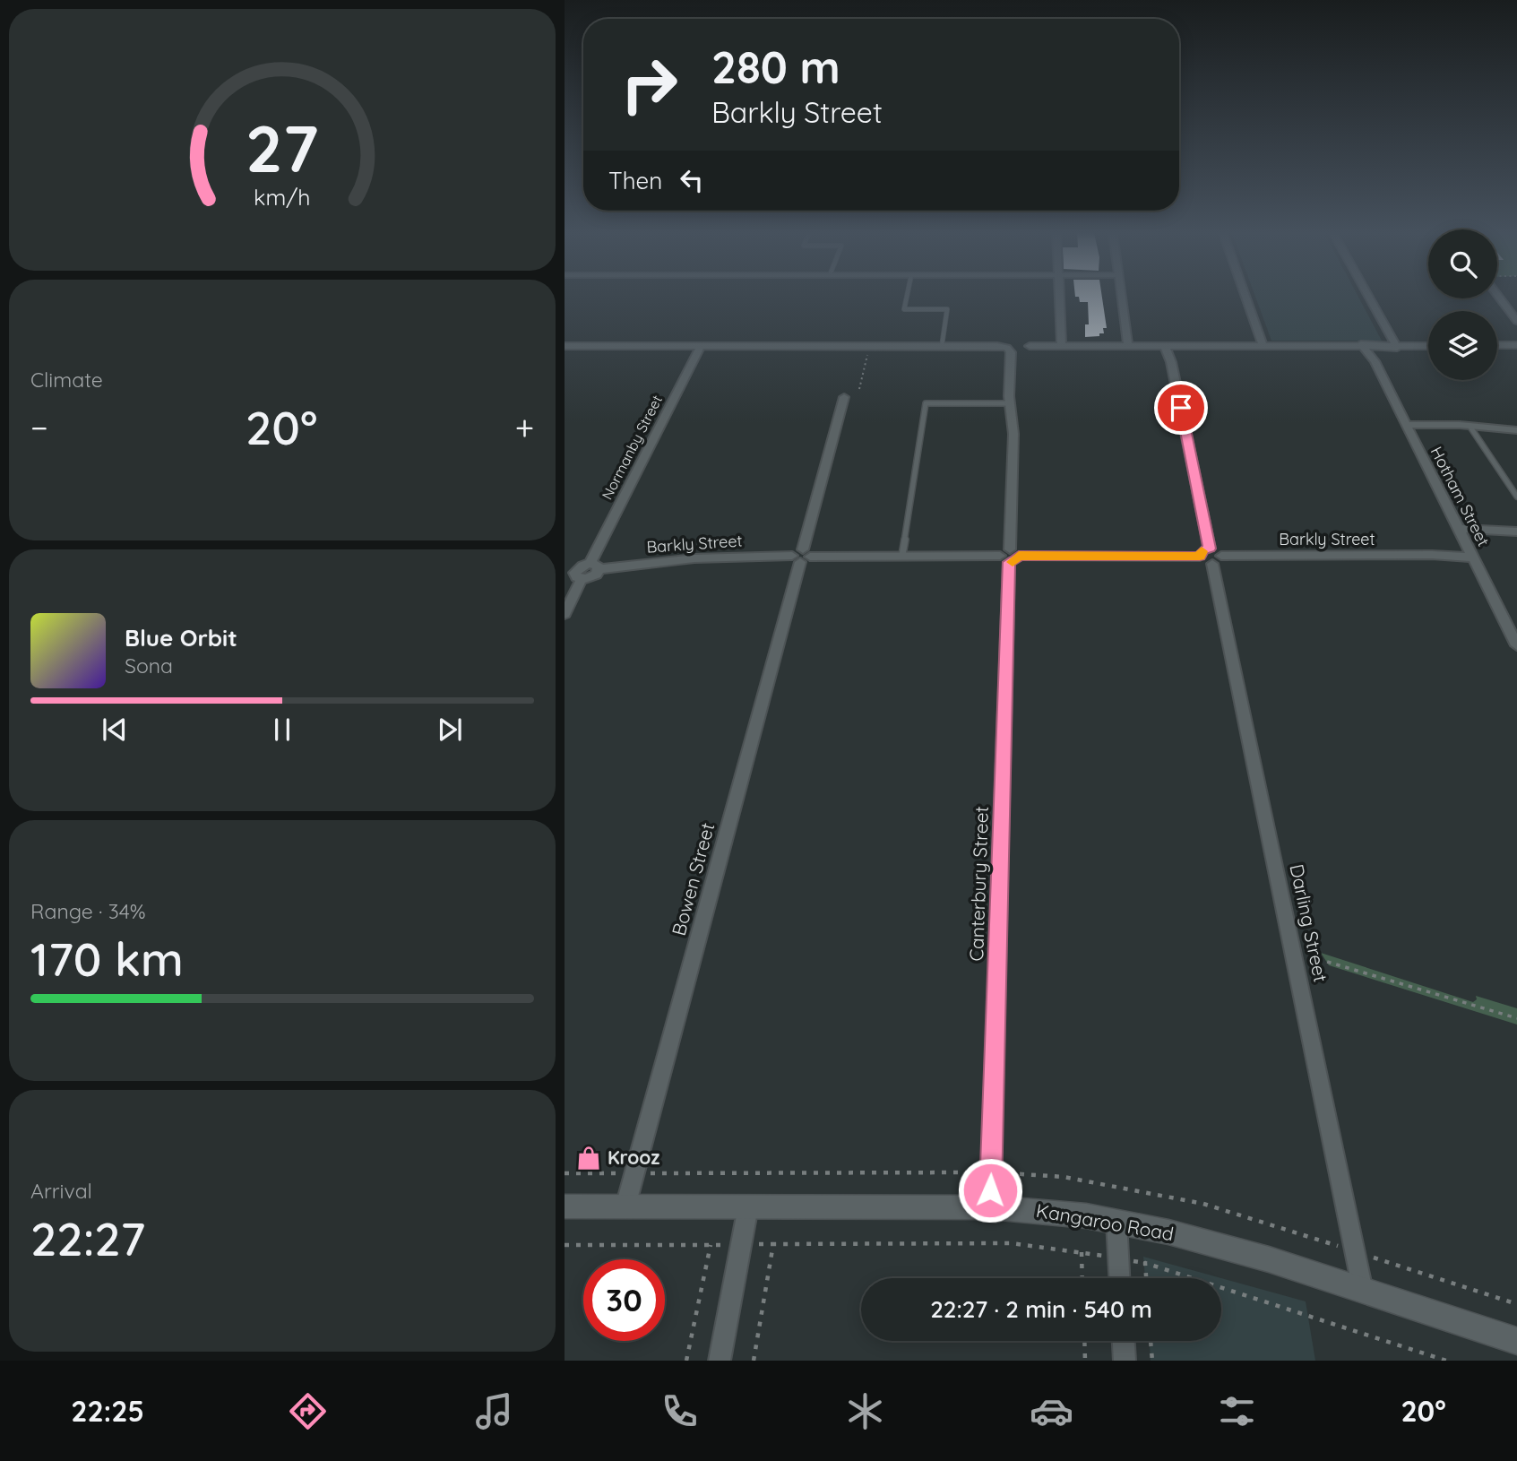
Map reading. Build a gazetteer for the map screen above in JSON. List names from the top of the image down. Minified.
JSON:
{"streets":{"street":["Normanby Street","Hotham Street","Barkly Street","Bowen Street","Canterbury Street","Darling Street","Kangaroo Road"]},"crossings":[["Normanby Street","Barkly Street"],["Hotham Street","Barkly Street"],["Barkly Street","Bowen Street"],["Barkly Street","Canterbury Street"],["Barkly Street","Darling Street"],["Bowen Street","Kangaroo Road"],["Canterbury Street","Kangaroo Road"],["Darling Street","Kangaroo Road"]],"places":{"shop":["Krooz"]},"page":{"turn":["280 m","Barkly Street"],"then":"Then","tile":["Climate",["Range · 34%","170 km"],["Arrival","22:27"]],"heat":["−","20°","+"],"song":["Blue Orbit","Sona"],"limit":"30","trip":"22:27 · 2 min · 540 m","tabs":["22:25","20°"],"gauge":["27","km/h"]}}
